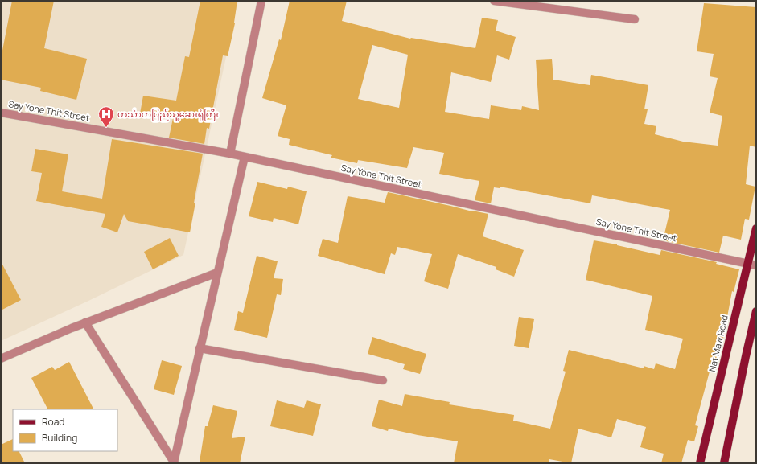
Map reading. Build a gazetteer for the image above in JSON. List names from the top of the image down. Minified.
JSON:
{"streets":{"main road":["Nat Maw Road"],"street":["Say Yone Thit Street"]},"crossings":[["Say Yone Thit Street","Nat Maw Road"]],"places":{"hospital":["ဟင်္သာတပြည်သူ့ဆေးရုံကြီး"]},"legend":["Road","Building"]}
